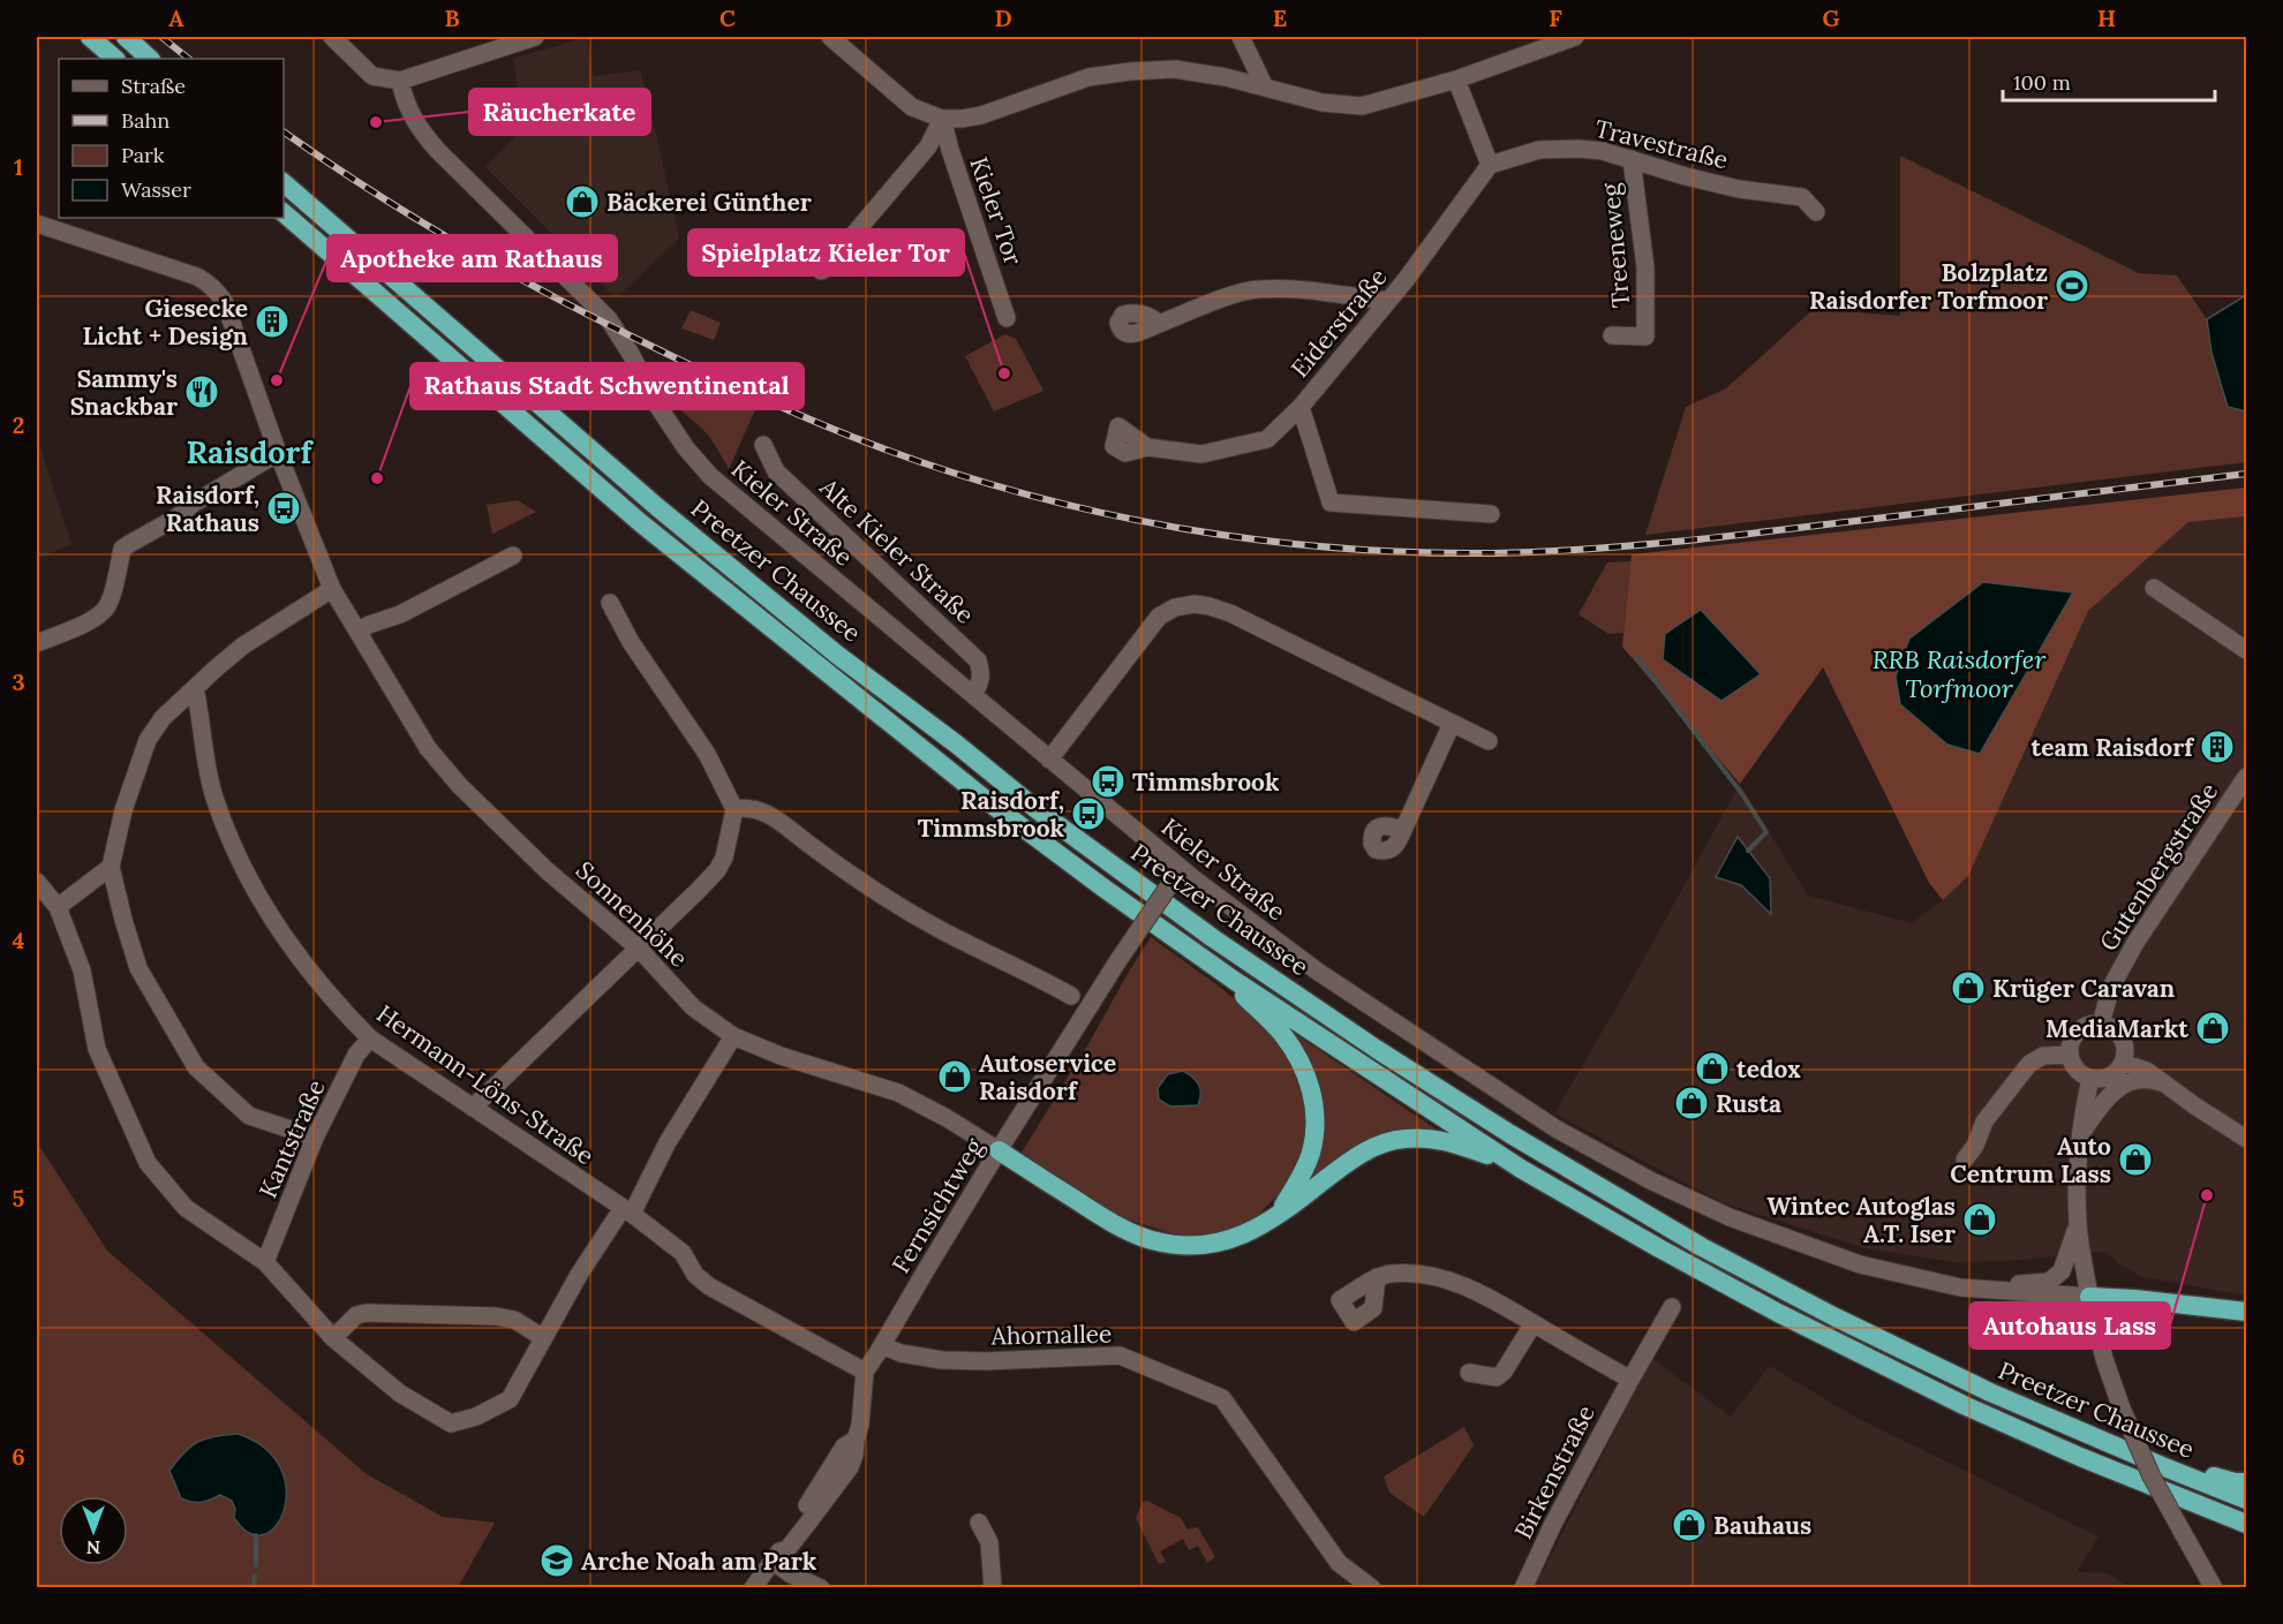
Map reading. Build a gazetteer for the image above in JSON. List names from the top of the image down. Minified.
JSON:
{"streets":{"highway":["Preetzer Chaussee"],"street":["Travestraße","Kieler Tor","Treeneweg","Eiderstraße","Kieler Straße","Alte Kieler Straße","Gutenbergstraße","Sonnenhöhe","Hermann-Löns-Straße","Kantstraße","Fernsichtweg","Ahornallee","Birkenstraße"]},"crossings":[["Travestraße","Treeneweg"],["Travestraße","Eiderstraße"],["Kieler Straße","Alte Kieler Straße"],["Kieler Straße","Fernsichtweg"],["Sonnenhöhe","Fernsichtweg"],["Hermann-Löns-Straße","Kantstraße"],["Hermann-Löns-Straße","Fernsichtweg"],["Fernsichtweg","Ahornallee"]],"districts":["Raisdorf"],"water":["RRB Raisdorfer Torfmoor"],"places":{"other":["Räucherkate","Spielplatz Kieler Tor","Apotheke am Rathaus","Rathaus Stadt Schwentinental","Autohaus Lass"],"shop":["Bäckerei Günther","Krüger Caravan","MediaMarkt","tedox","Autoservice Raisdorf","Rusta","Auto Centrum Lass","Wintec Autoglas A.T. Iser","Bauhaus"],"sports":["Bolzplatz Raisdorfer Torfmoor"],"building":["Giesecke Licht + Design","team Raisdorf"],"restaurant":["Sammy's Snackbar"],"bus stop":["Raisdorf, Rathaus","Timmsbrook","Raisdorf, Timmsbrook"],"school or university":["Arche Noah am Park"]},"legend":["Straße","Bahn","Park","Wasser"],"scale_bar":"100 m","north":"bottom","grid":{"columns":["A","B","C","D","E","F","G","H"],"rows":["1","2","3","4","5","6"]}}
